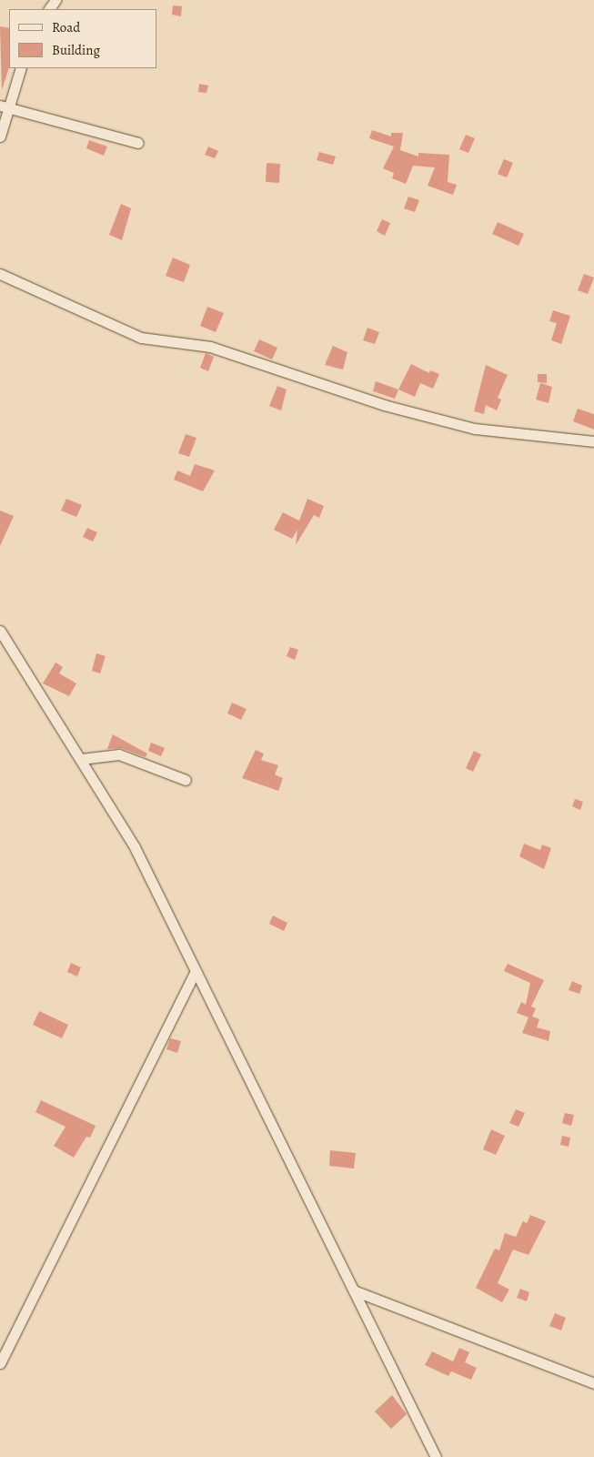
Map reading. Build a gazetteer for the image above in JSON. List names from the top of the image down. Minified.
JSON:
{"legend":["Road","Building"]}
